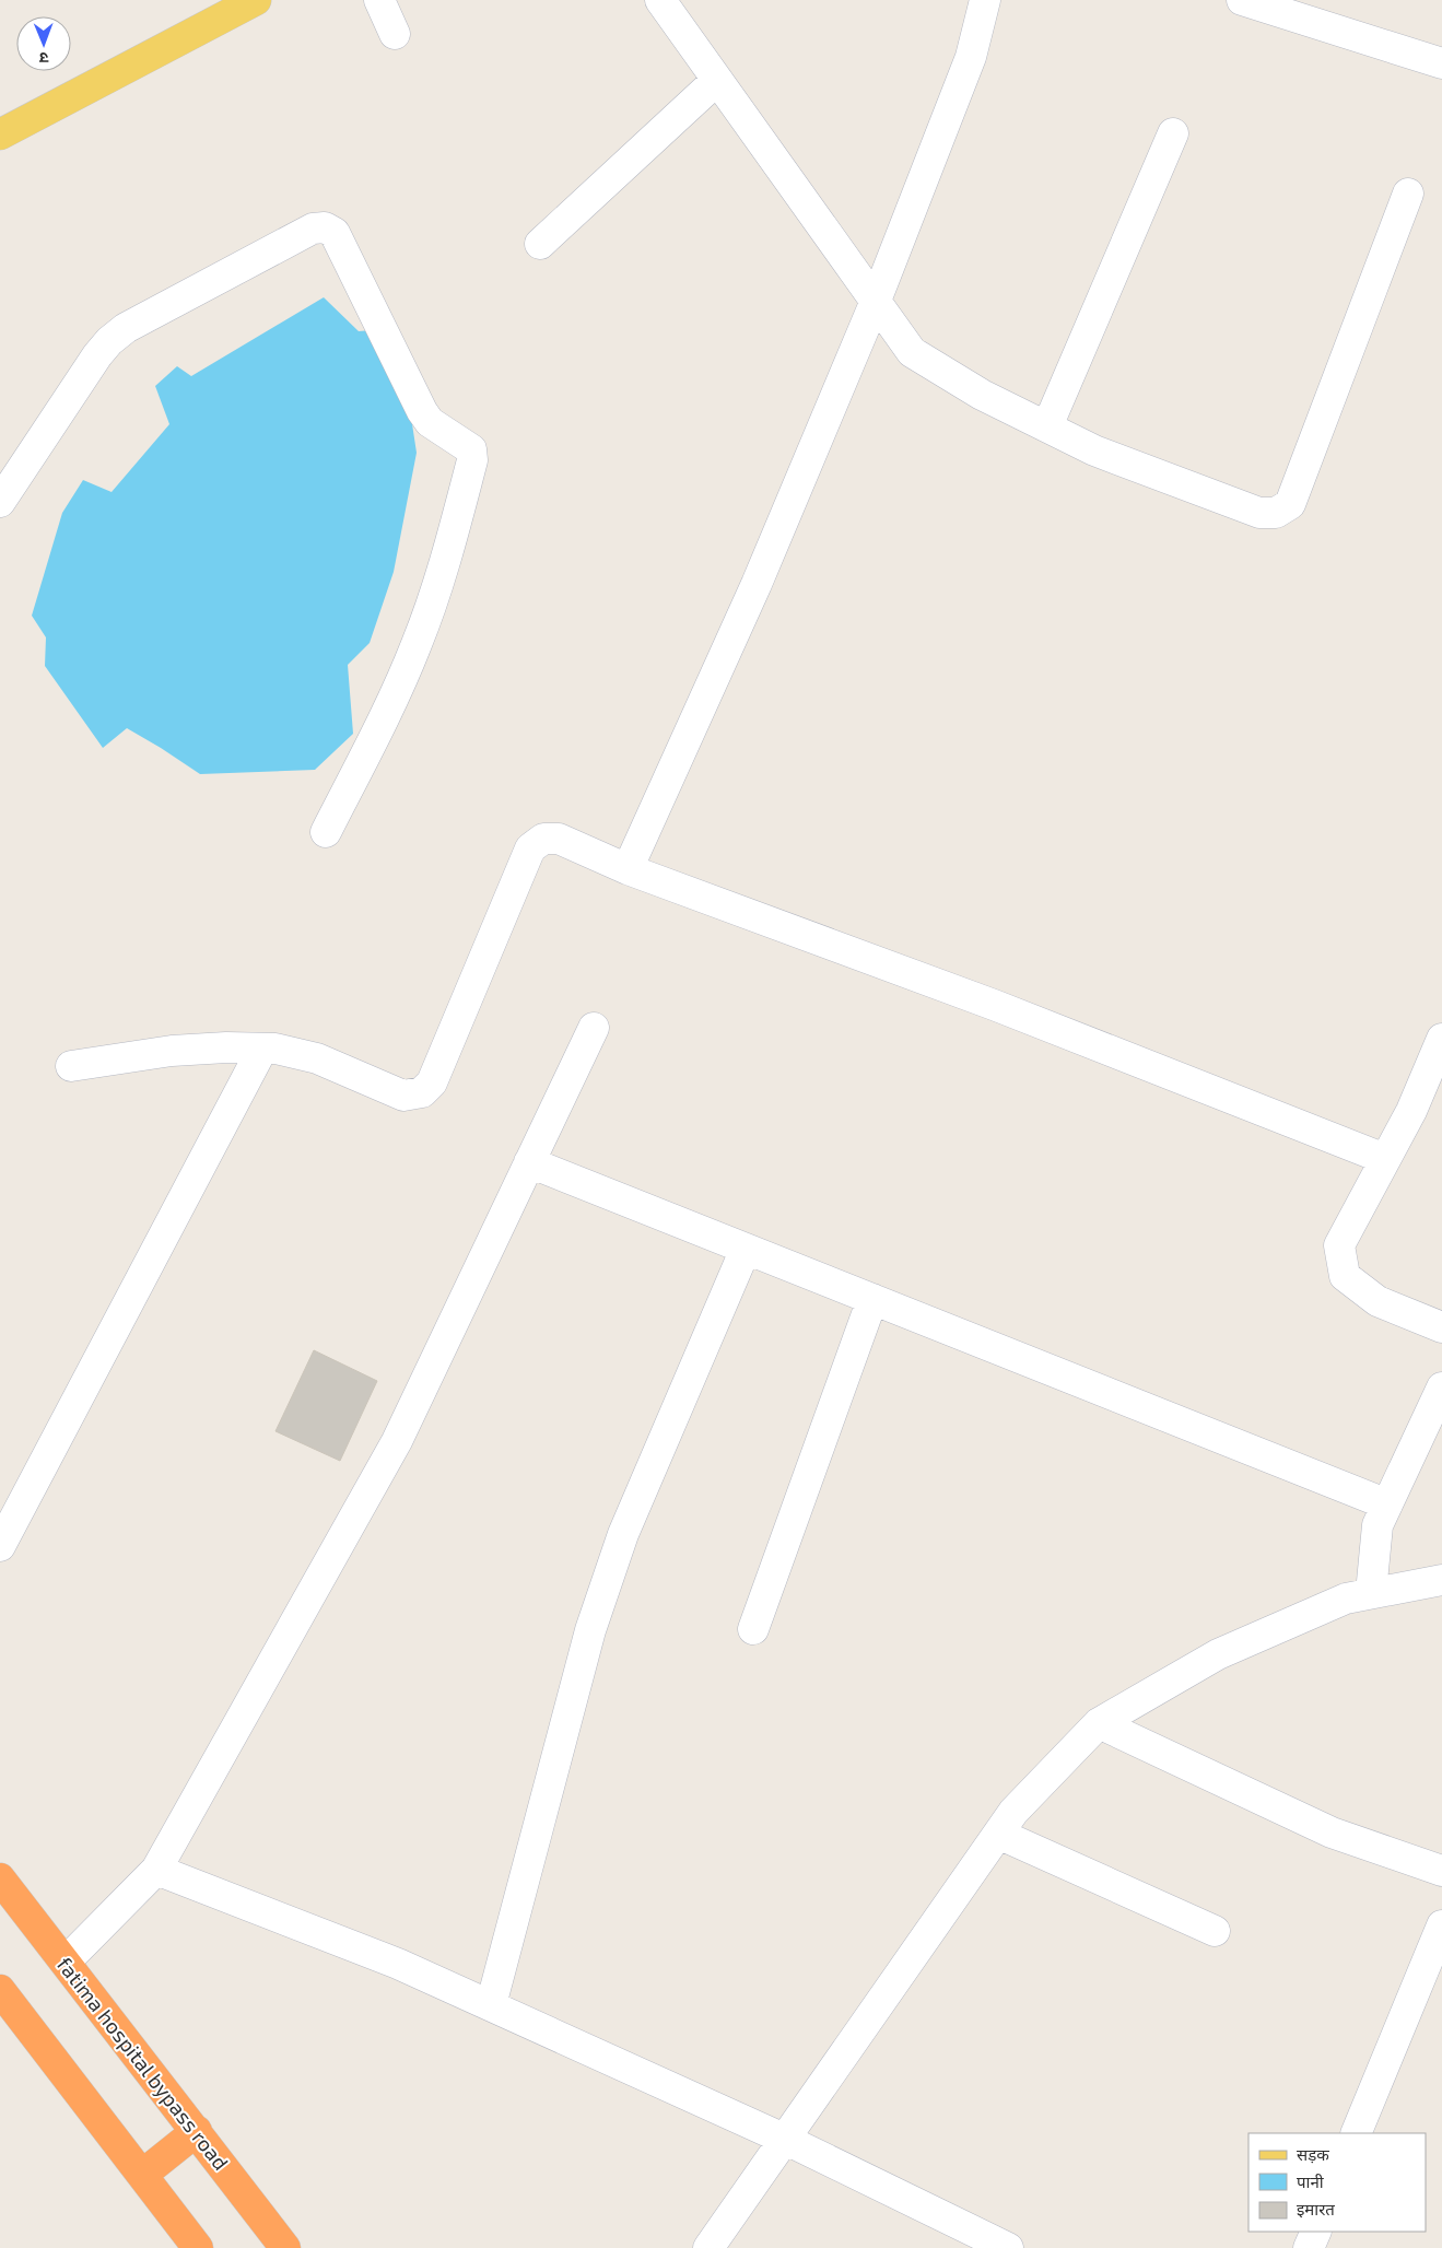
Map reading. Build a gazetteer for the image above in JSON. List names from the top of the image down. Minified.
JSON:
{"streets":{"highway":["fatima hospital bypass road"]},"legend":["सड़क","पानी","इमारत"],"north":"bottom"}
